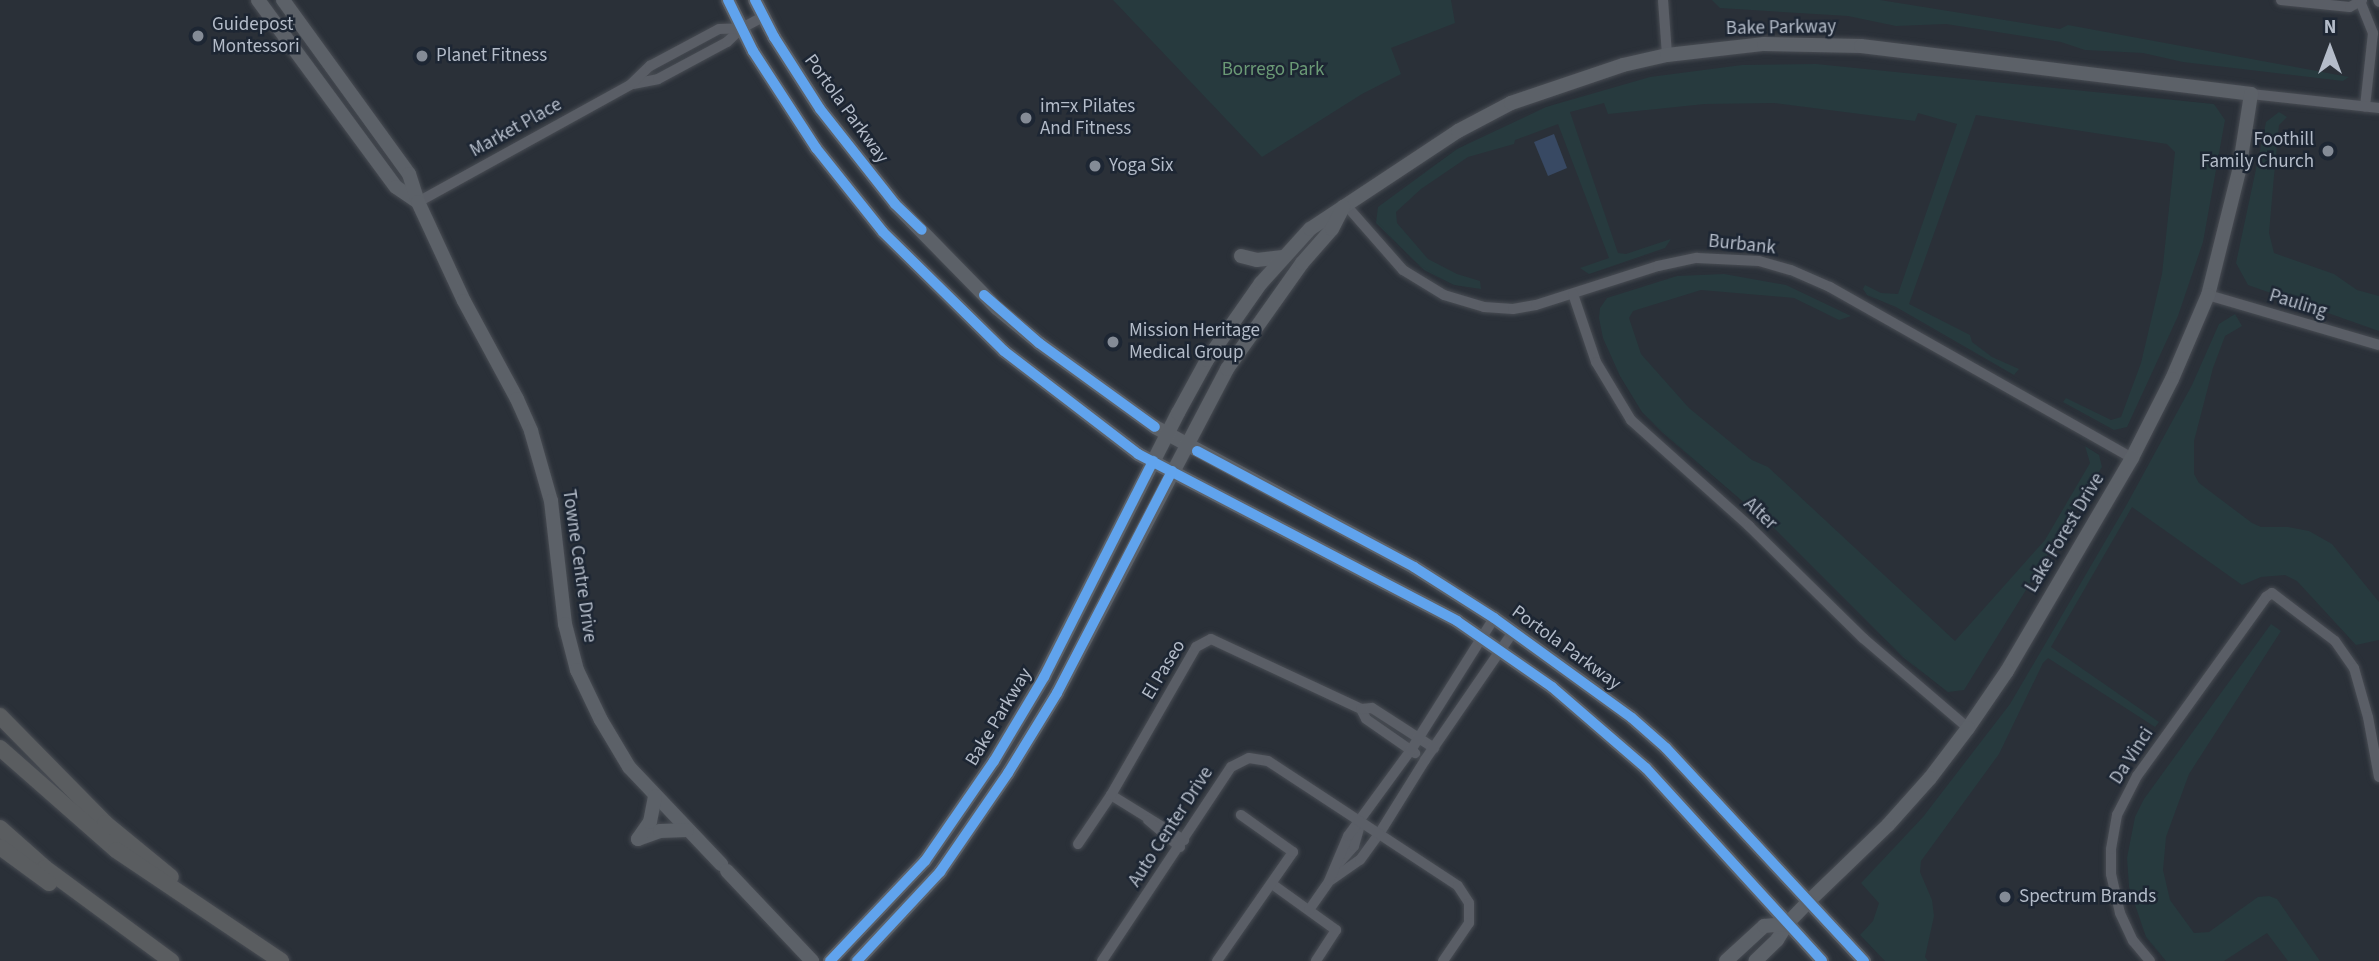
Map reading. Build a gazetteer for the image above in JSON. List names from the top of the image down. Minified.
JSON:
{"streets":{"main road":["Bake Parkway","Portola Parkway","Lake Forest Drive","Towne Centre Drive"],"street":["Market Place","Burbank","Pauling","Alter","El Paseo","Da Vinci","Auto Center Drive"]},"crossings":[["Bake Parkway","Portola Parkway"],["Bake Parkway","Burbank"],["Bake Parkway","Lake Forest Drive"],["Portola Parkway","Market Place"],["Portola Parkway","Lake Forest Drive"],["Market Place","Towne Centre Drive"],["Burbank","Alter"],["Burbank","Lake Forest Drive"],["Pauling","Lake Forest Drive"],["Alter","Lake Forest Drive"]],"parks":["Borrego Park"],"places":["Guidepost Montessori","Planet Fitness","im=x Pilates And Fitness","Foothill Family Church","Yoga Six","Mission Heritage Medical Group","Spectrum Brands"],"north":"top"}
